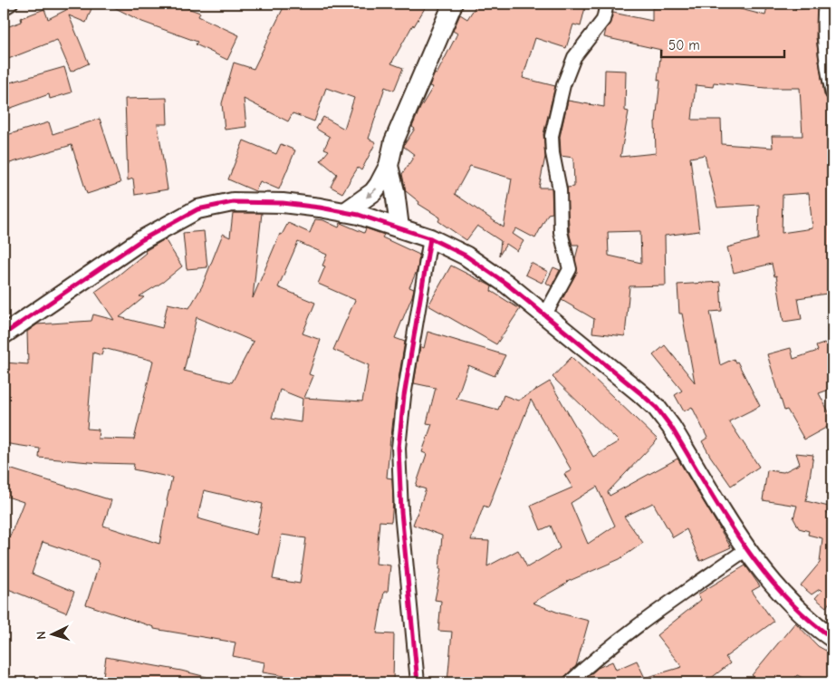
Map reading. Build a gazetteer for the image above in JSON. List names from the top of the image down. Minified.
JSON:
{"scale_bar":"50 m","north":"left"}
